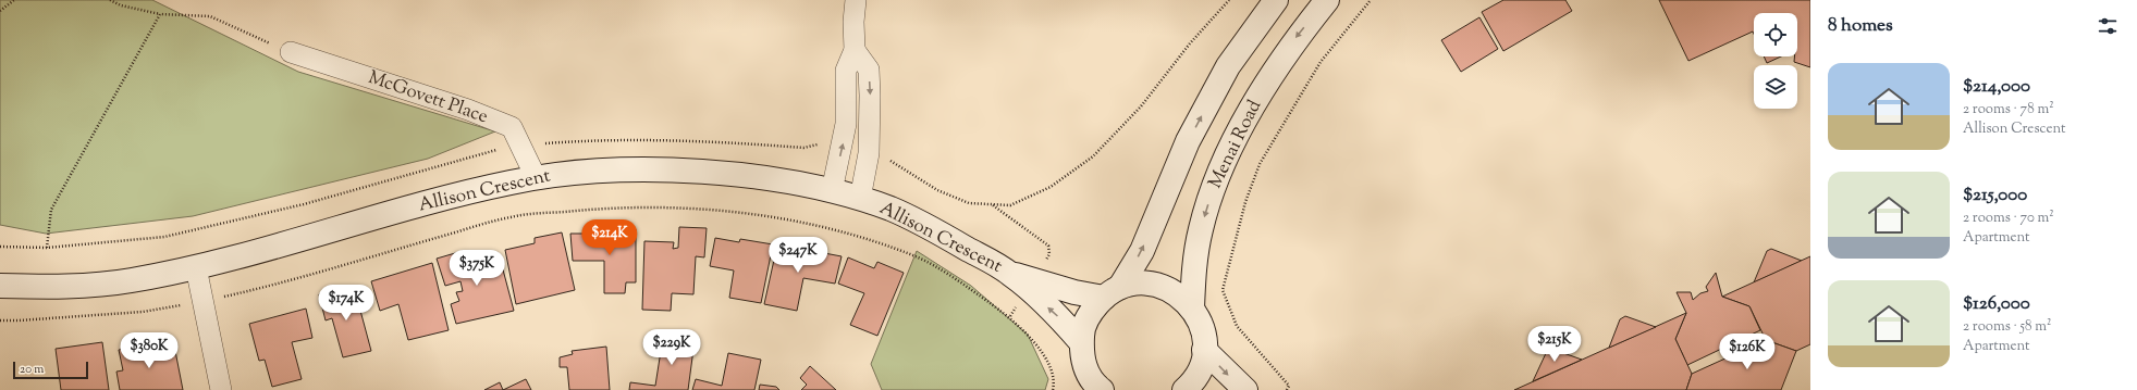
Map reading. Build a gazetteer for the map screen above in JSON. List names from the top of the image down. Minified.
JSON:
{"streets":{"street":["McGovett Place","Menai Road","Allison Crescent"]},"crossings":[["McGovett Place","Allison Crescent"]],"scale_bar":"20 m","page":{"heading":"8 homes","list":[{"name":"$214,000","note":"2 rooms · 78 m² · Allison Crescent"},{"name":"$215,000","note":"2 rooms · 70 m² · Apartment"},{"name":"$126,000","note":"2 rooms · 58 m² · Apartment"}],"price":["$214K","$247K","$375K","$174K","$215K","$229K","$380K","$126K"],"scale":"20 m"}}
